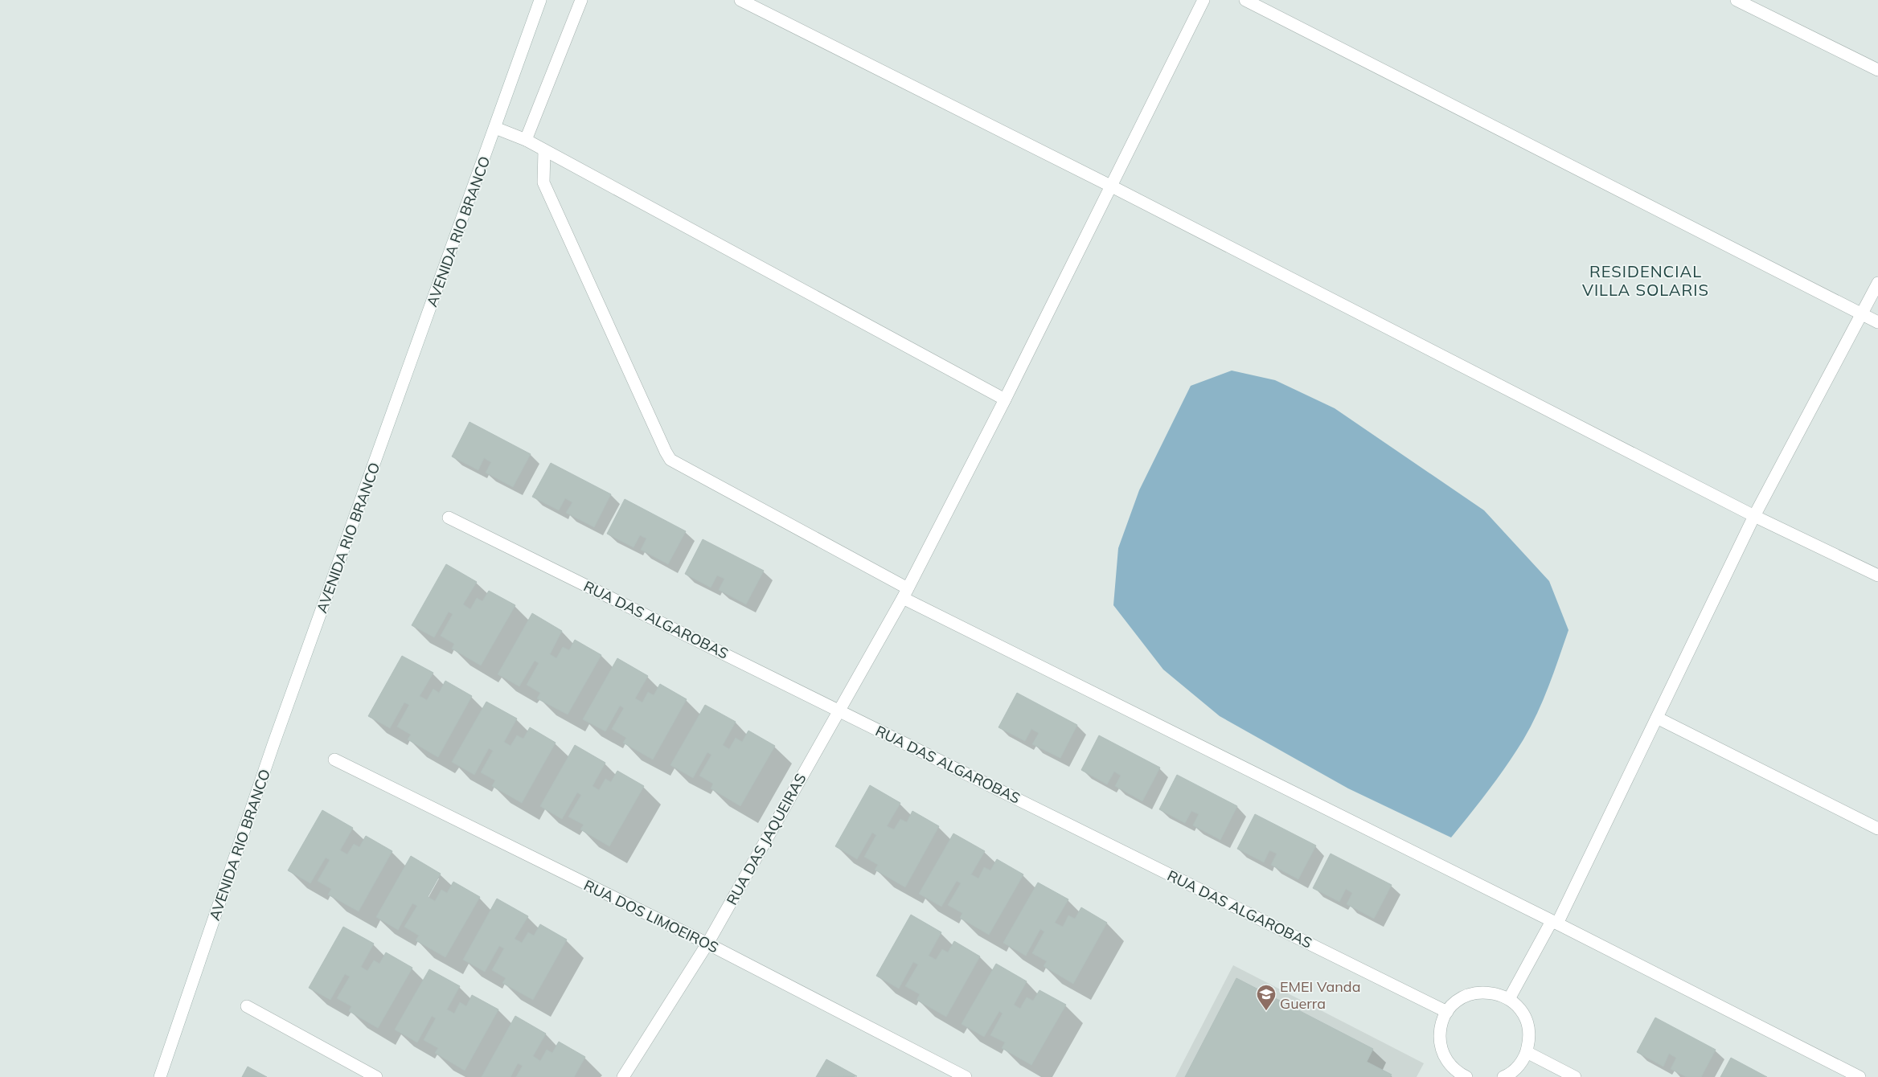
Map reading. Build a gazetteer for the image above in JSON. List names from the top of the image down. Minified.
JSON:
{"streets":{"street":["AVENIDA RIO BRANCO","RUA DAS ALGAROBAS","RUA DAS JAQUEIRAS","RUA DOS LIMOEIROS"]},"crossings":[["RUA DAS ALGAROBAS","RUA DAS JAQUEIRAS"],["RUA DAS JAQUEIRAS","RUA DOS LIMOEIROS"]],"districts":["RESIDENCIAL VILLA SOLARIS"],"places":{"school or university":["EMEI Vanda Guerra"]}}
